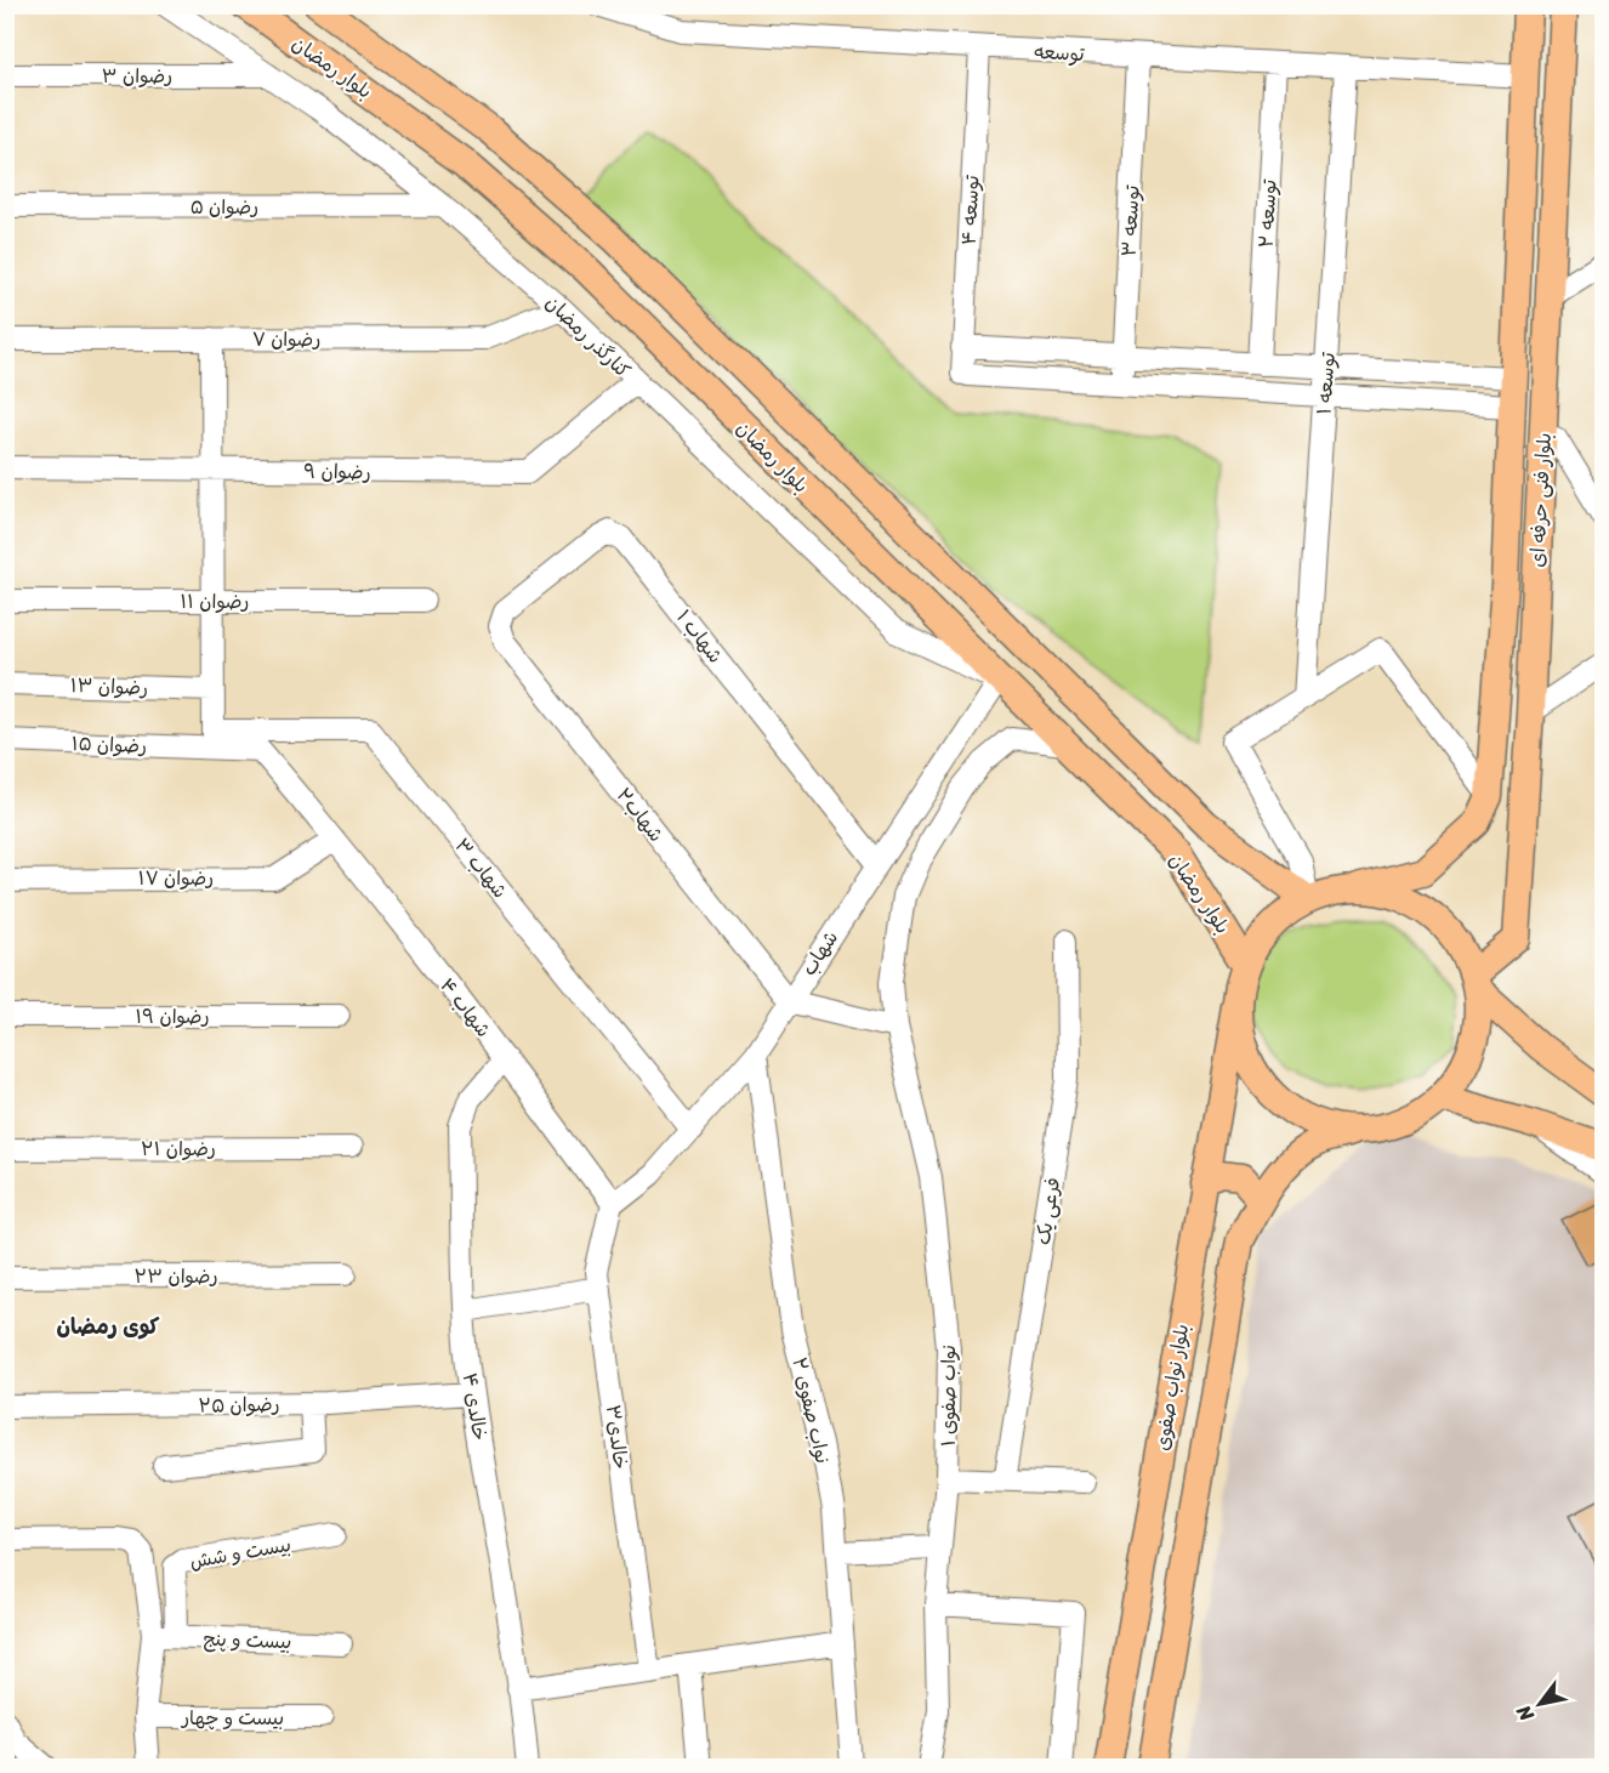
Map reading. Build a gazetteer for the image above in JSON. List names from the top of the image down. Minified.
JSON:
{"streets":{"main road":["بلوار رمضان","بلوار فنی حرفه ای","بلوار نواب صفوی"],"street":["توسعه","رضوان ۳","رضوان ۵","توسعه ۴","توسعه ۲","توسعه ۳","کنارگذر رمضان","رضوان ۷","توسعه ۱","رضوان ۹","رضوان ۱۱","شهاب ۱","رضوان ۱۳","رضوان ۱۵","شهاب۲","شهاب ۳","رضوان ۱۷","شهاب","شهاب ۴","رضوان ۱۹","رضوان ۲۱","فرعی یک","رضوان ۲۳","نواب صفوی ۱","رضوان ۲۵","خالدی ۴","نواب صفوی ۲","خالدی۳","بیست و شش","بیست و پنج","بیست و چهار"]},"crossings":[["توسعه","توسعه ۴"],["توسعه","توسعه ۲"],["توسعه","توسعه ۳"],["توسعه","توسعه ۱"],["توسعه","بلوار فنی حرفه ای"],["بلوار رمضان","کنارگذر رمضان"],["بلوار رمضان","بلوار فنی حرفه ای"],["بلوار رمضان","شهاب"],["بلوار رمضان","بلوار نواب صفوی"],["بلوار رمضان","نواب صفوی ۱"],["رضوان ۳","کنارگذر رمضان"],["رضوان ۵","کنارگذر رمضان"],["توسعه ۴","توسعه ۳"],["کنارگذر رمضان","رضوان ۷"],["کنارگذر رمضان","رضوان ۹"],["کنارگذر رمضان","شهاب"],["بلوار فنی حرفه ای","بلوار نواب صفوی"],["شهاب ۱","شهاب۲"],["شهاب ۱","شهاب"],["رضوان ۱۵","شهاب ۳"],["رضوان ۱۵","شهاب ۴"],["شهاب۲","شهاب"],["شهاب ۳","شهاب"],["شهاب ۳","شهاب ۴"],["رضوان ۱۷","شهاب ۴"],["شهاب","شهاب ۴"],["شهاب","نواب صفوی ۲"],["شهاب","خالدی۳"],["شهاب ۴","خالدی ۴"],["شهاب ۴","خالدی۳"],["رضوان ۲۵","خالدی ۴"],["بیست و شش","بیست و پنج"]],"districts":["کوی رمضان"],"north":"bottom left"}
